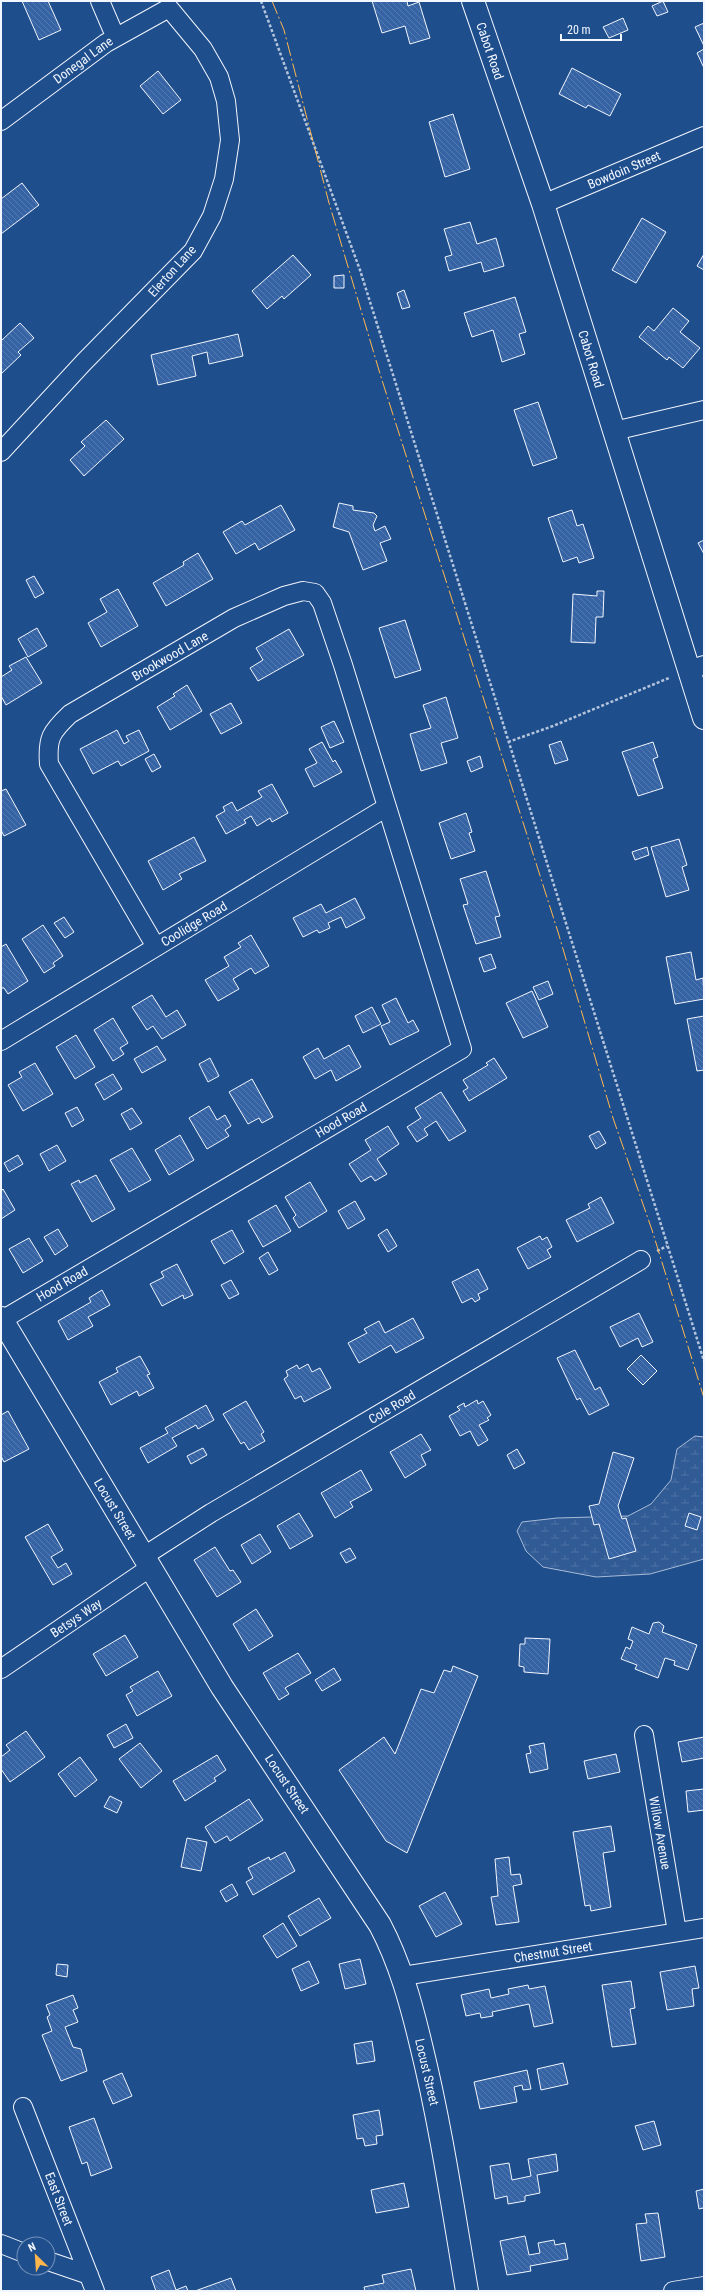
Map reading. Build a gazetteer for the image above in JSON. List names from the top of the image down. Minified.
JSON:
{"streets":{"main road":["Cabot Road","Locust Street"],"street":["Donegal Lane","Bowdoin Street","Elerton Lane","Brookwood Lane","Coolidge Road","Hood Road","Cole Road","Betsys Way","Willow Avenue","Chestnut Street","East Street"]},"crossings":[["Cabot Road","Bowdoin Street"],["Donegal Lane","Elerton Lane"],["Brookwood Lane","Coolidge Road"],["Brookwood Lane","Hood Road"],["Coolidge Road","Hood Road"],["Hood Road","Locust Street"],["Cole Road","Locust Street"],["Cole Road","Betsys Way"],["Locust Street","Betsys Way"],["Locust Street","Chestnut Street"],["Willow Avenue","Chestnut Street"]],"scale_bar":"20 m","north":"top left"}
